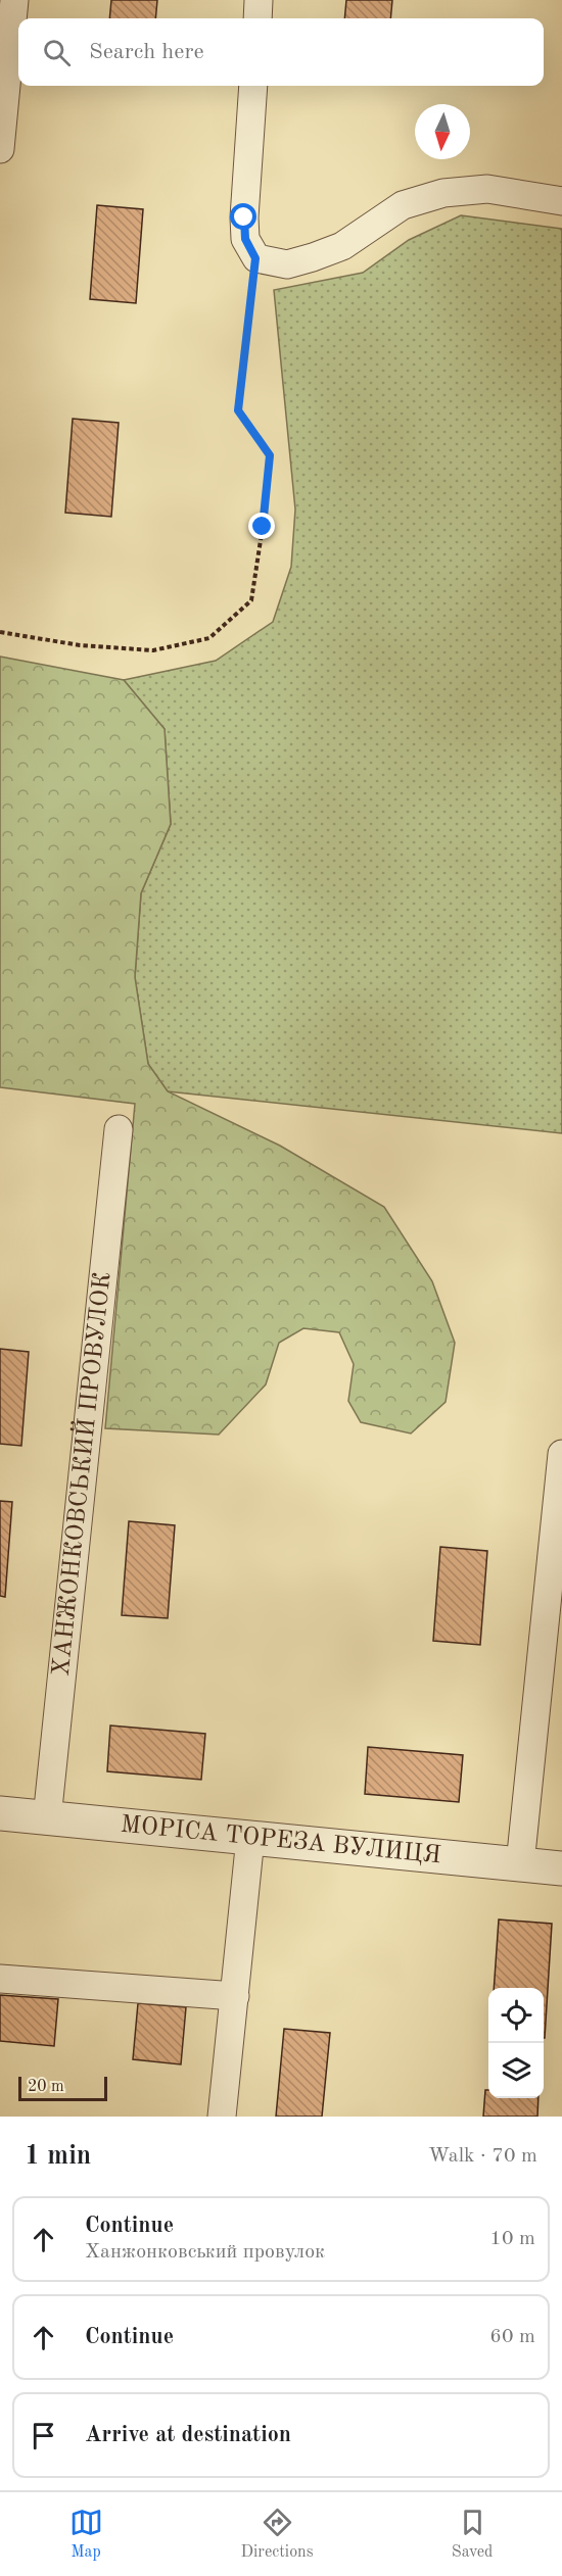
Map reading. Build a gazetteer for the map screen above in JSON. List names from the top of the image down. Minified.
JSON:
{"streets":{"street":["ХАНЖОНКОВСЬКИЙ ПРОВУЛОК","МОРІСА ТОРЕЗА ВУЛИЦЯ"]},"crossings":[["ХАНЖОНКОВСЬКИЙ ПРОВУЛОК","МОРІСА ТОРЕЗА ВУЛИЦЯ"]],"scale_bar":"20 m","north":"bottom","page":{"search":"Search here","scale":"20 m","heading":["1 min","Walk · 70 m"],"list":[["Continue","Ханжонковський провулок","10 m"],["Continue","60 m"],"Arrive at destination"],"nav":["Map","Directions","Saved"]}}
